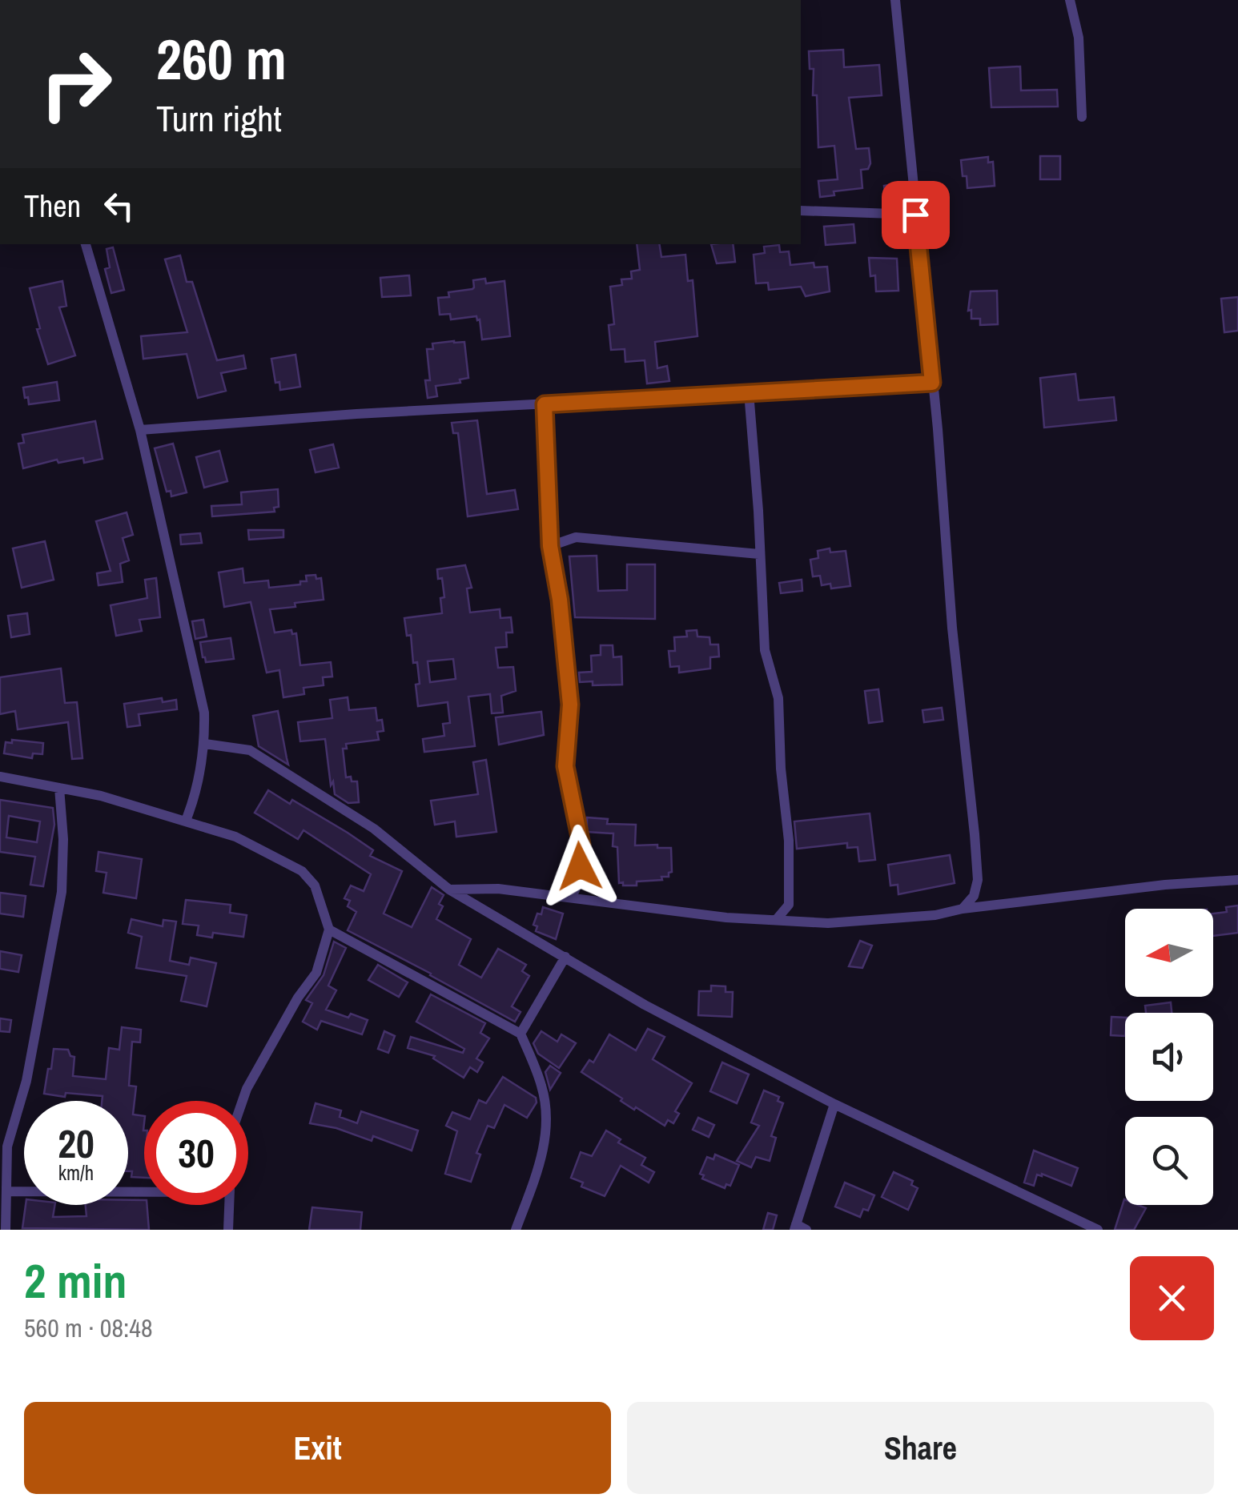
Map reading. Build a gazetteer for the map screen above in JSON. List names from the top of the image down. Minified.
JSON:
{"north":"left","page":{"turn":["260 m","Turn right"],"then":"Then","speed":"20 km/h","limit":"30","heading":["2 min","560 m · 08:48"],"buttons":["Exit","Share"]}}
